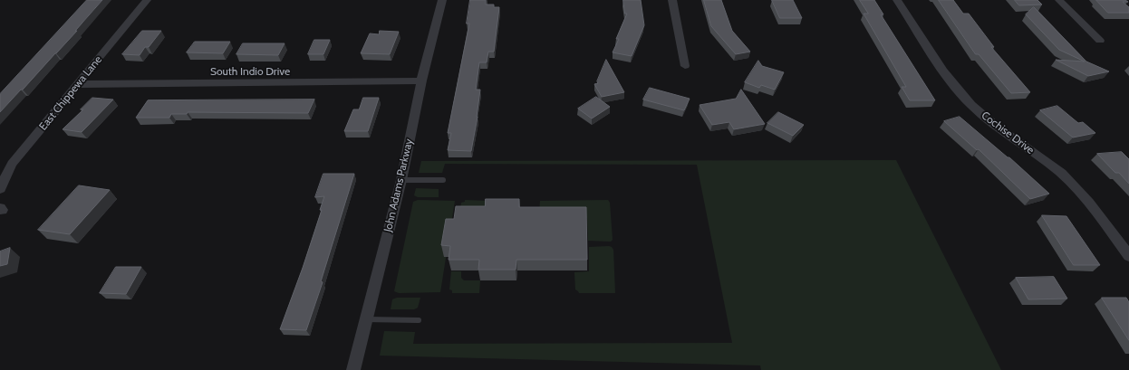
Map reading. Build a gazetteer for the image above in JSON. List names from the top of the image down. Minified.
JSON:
{"streets":{"street":["South Indio Drive","East Chippewa Lane","Cochise Drive","John Adams Parkway"]},"crossings":[["South Indio Drive","East Chippewa Lane"],["South Indio Drive","John Adams Parkway"]]}
